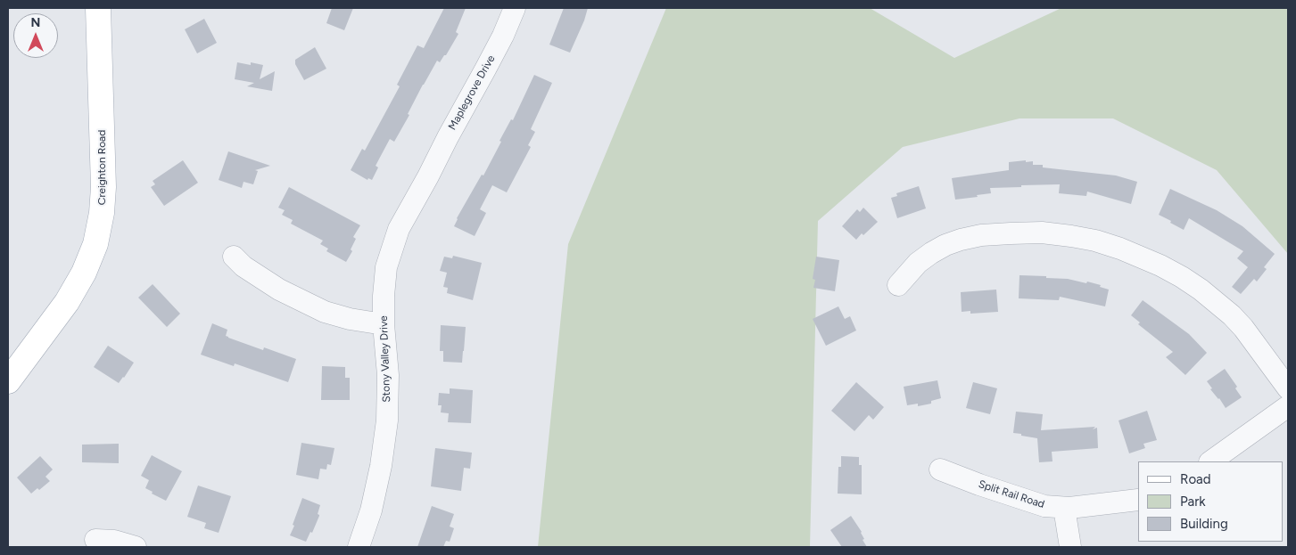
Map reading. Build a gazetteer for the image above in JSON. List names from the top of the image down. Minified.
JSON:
{"streets":{"main road":["Creighton Road"],"street":["Maplegrove Drive","Stony Valley Drive","Split Rail Road"]},"crossings":[["Maplegrove Drive","Stony Valley Drive"]],"legend":["Road","Park","Building"],"north":"top"}
